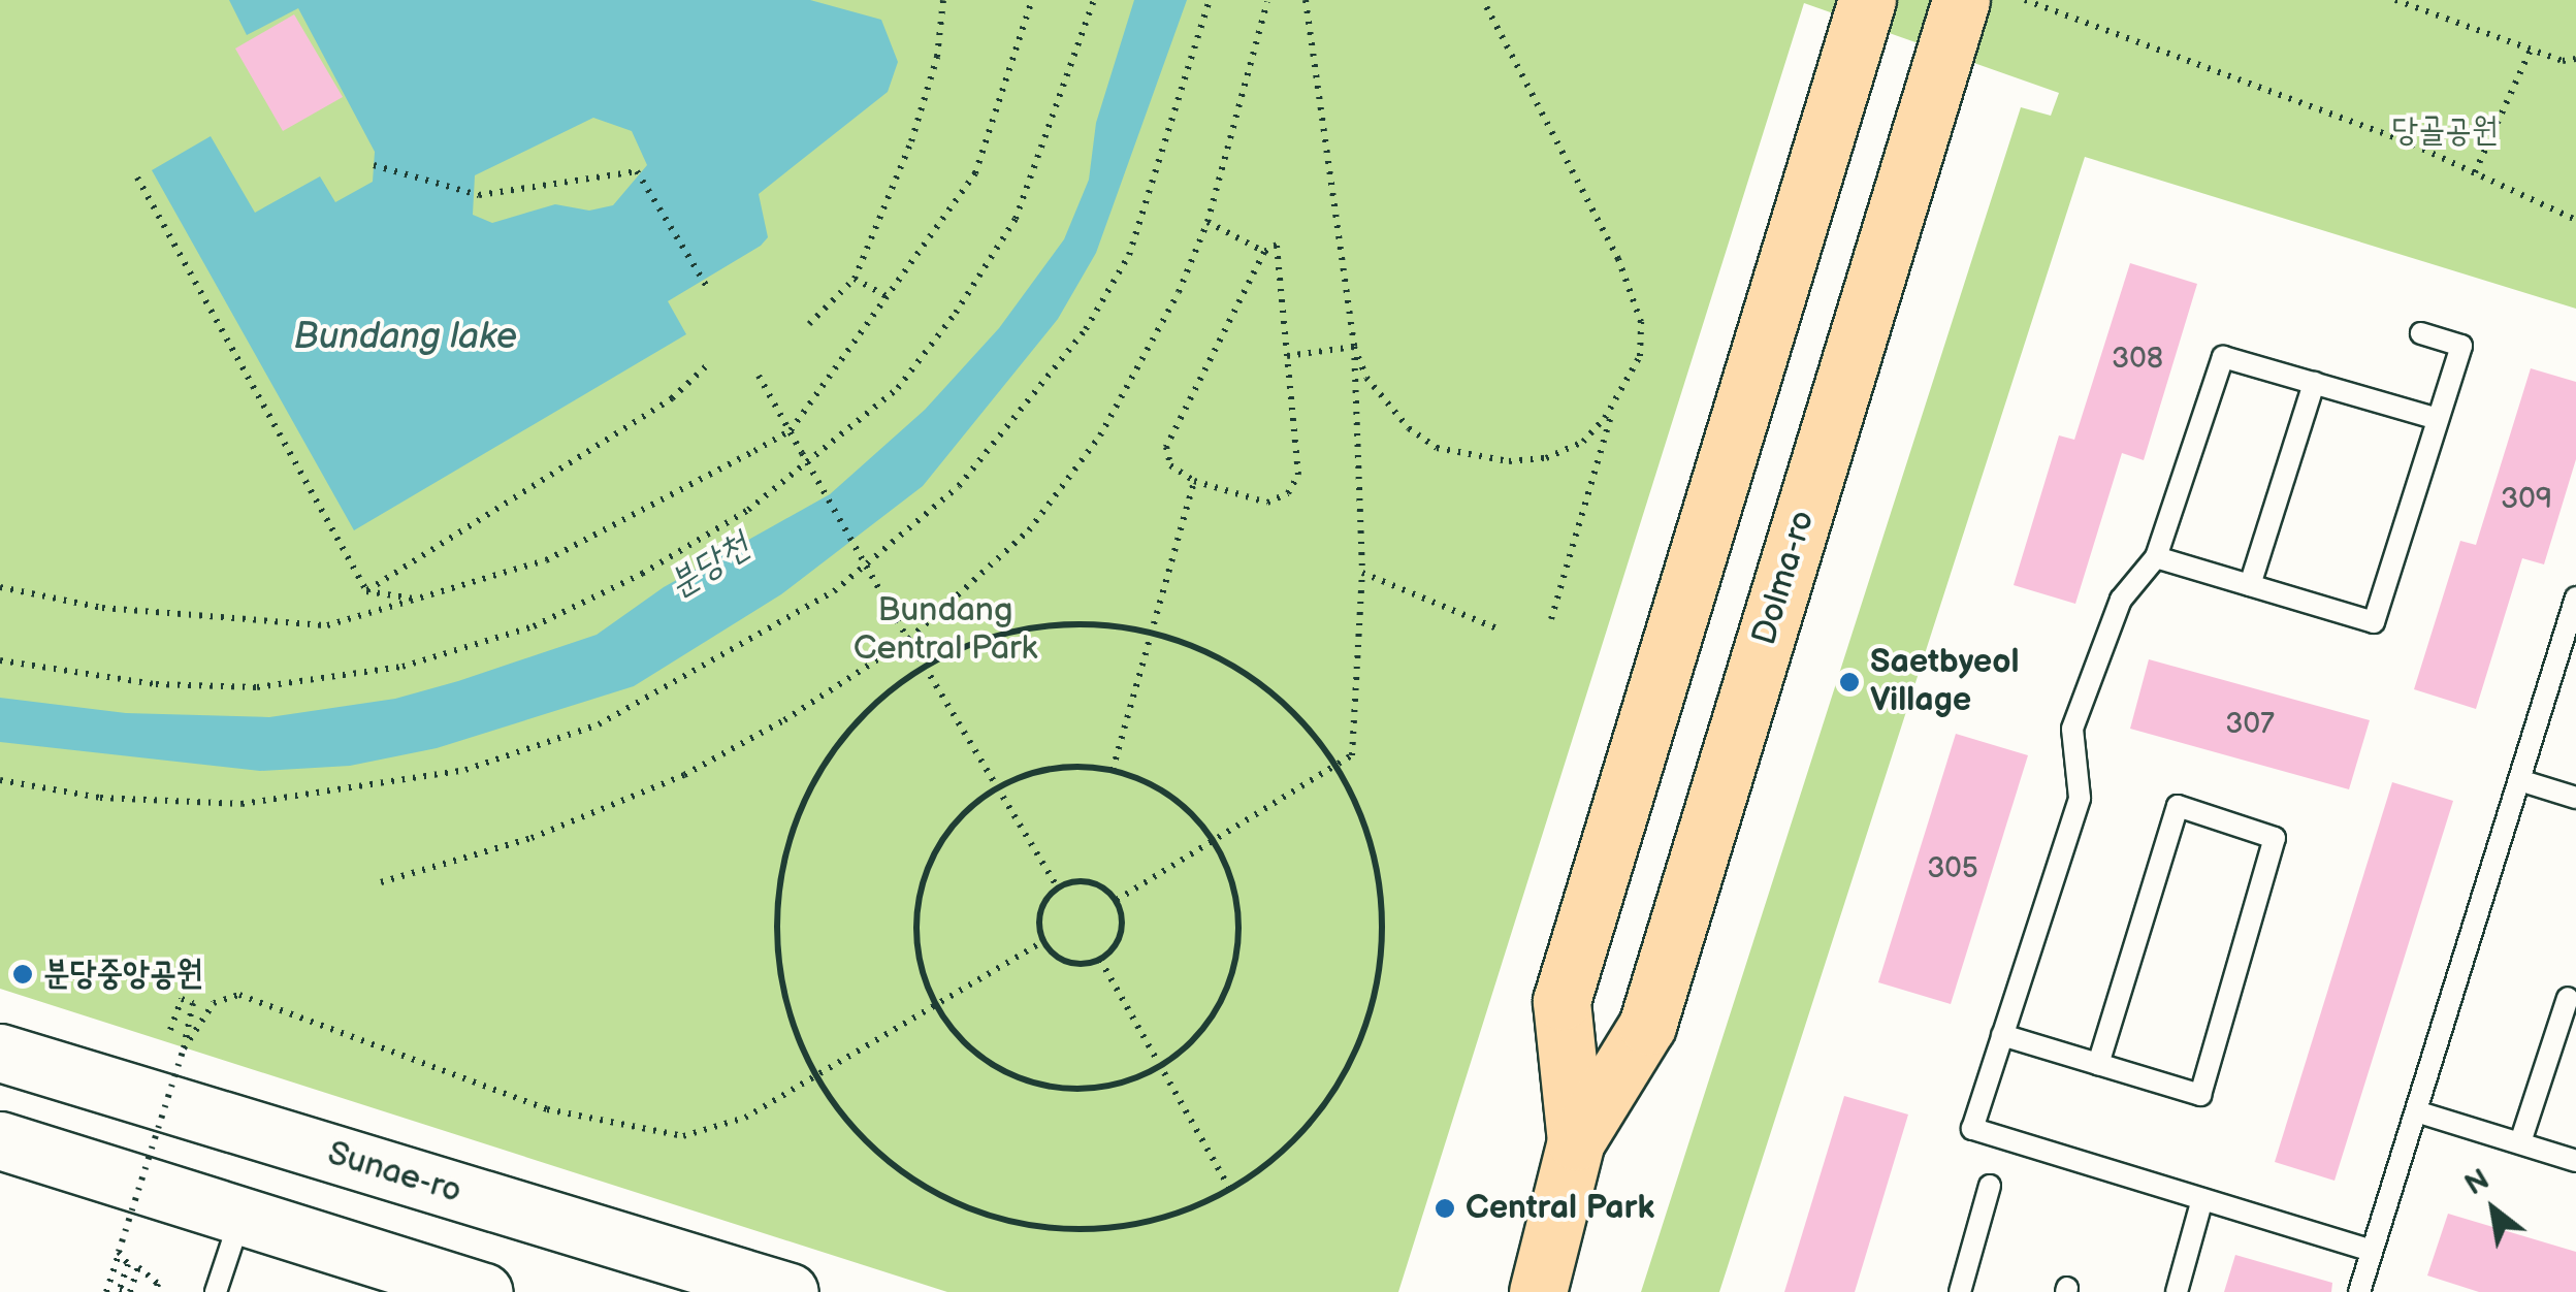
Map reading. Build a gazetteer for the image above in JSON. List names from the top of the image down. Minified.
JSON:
{"streets":{"main road":["Dolma-ro","Sunae-ro"]},"water":["Bundang lake","분당천"],"parks":["당골공원","Bundang Central Park"],"places":["Saetbyeol Village","분당중앙공원","Central Park"],"house_numbers":["308","309","307","305"],"north":"top left"}
